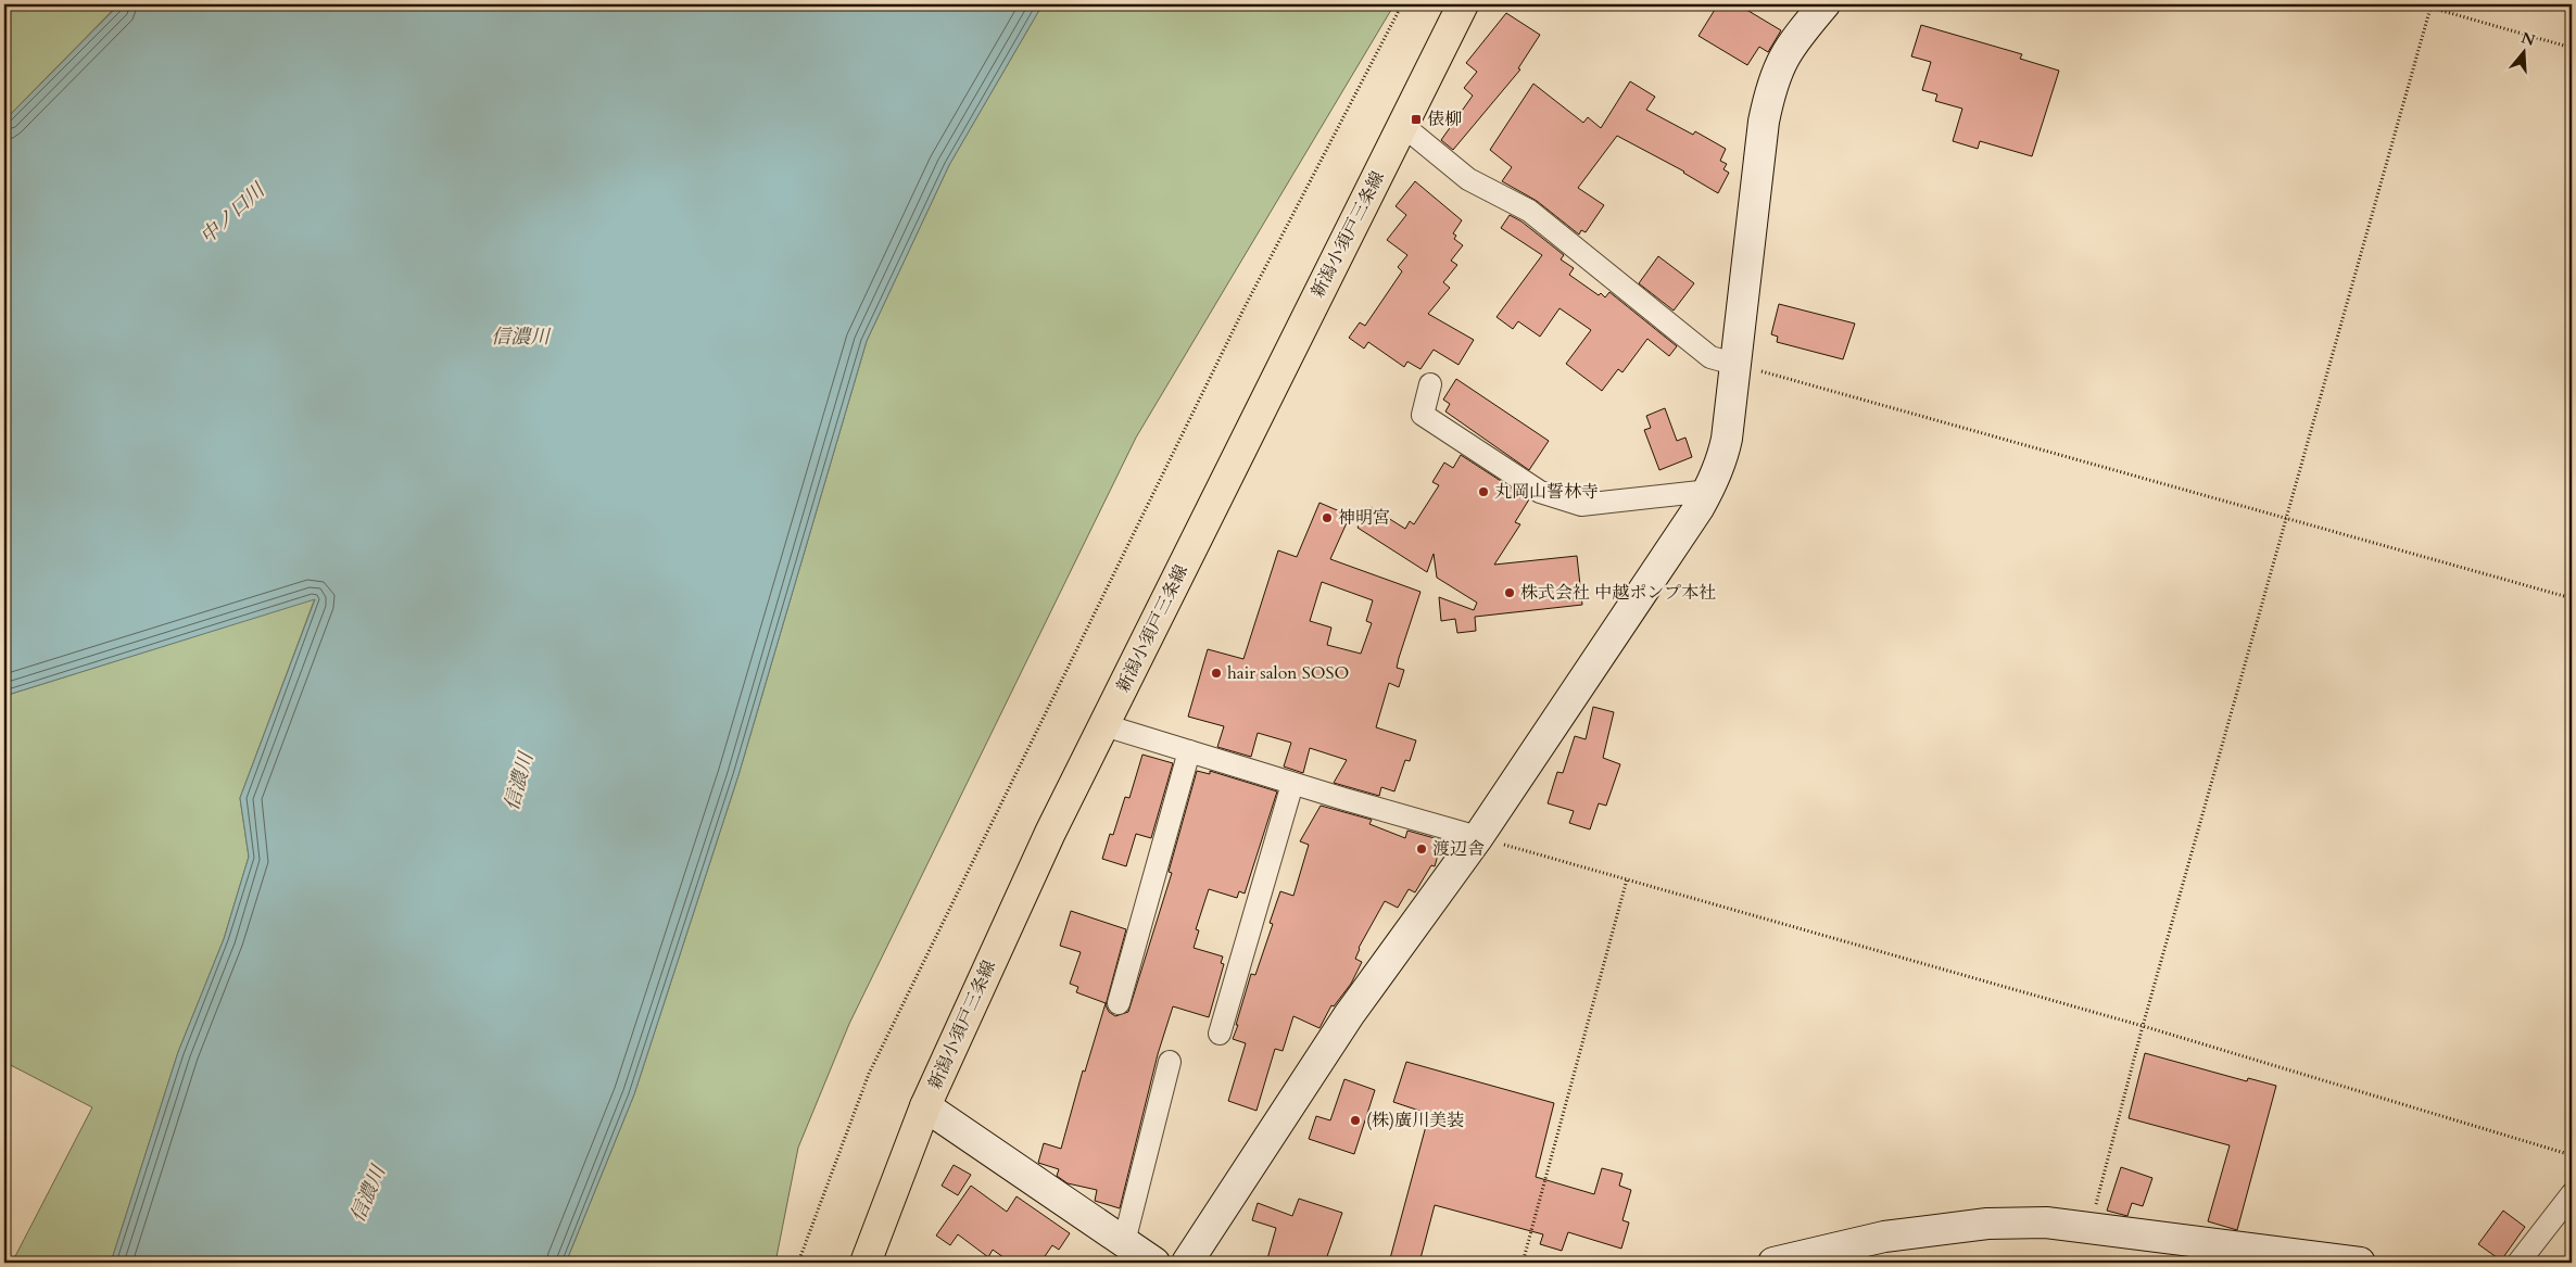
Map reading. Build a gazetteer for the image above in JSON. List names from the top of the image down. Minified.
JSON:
{"streets":{"main road":["新潟小須戸三条線"]},"water":["中ノ口川","信濃川"],"places":{"transit":["俵柳"],"other":["丸岡山誓林寺","神明宮","株式会社 中越ポンプ本社","hair salon SOSO","渡辺舎","(株)廣川美装"]},"north":"top"}
